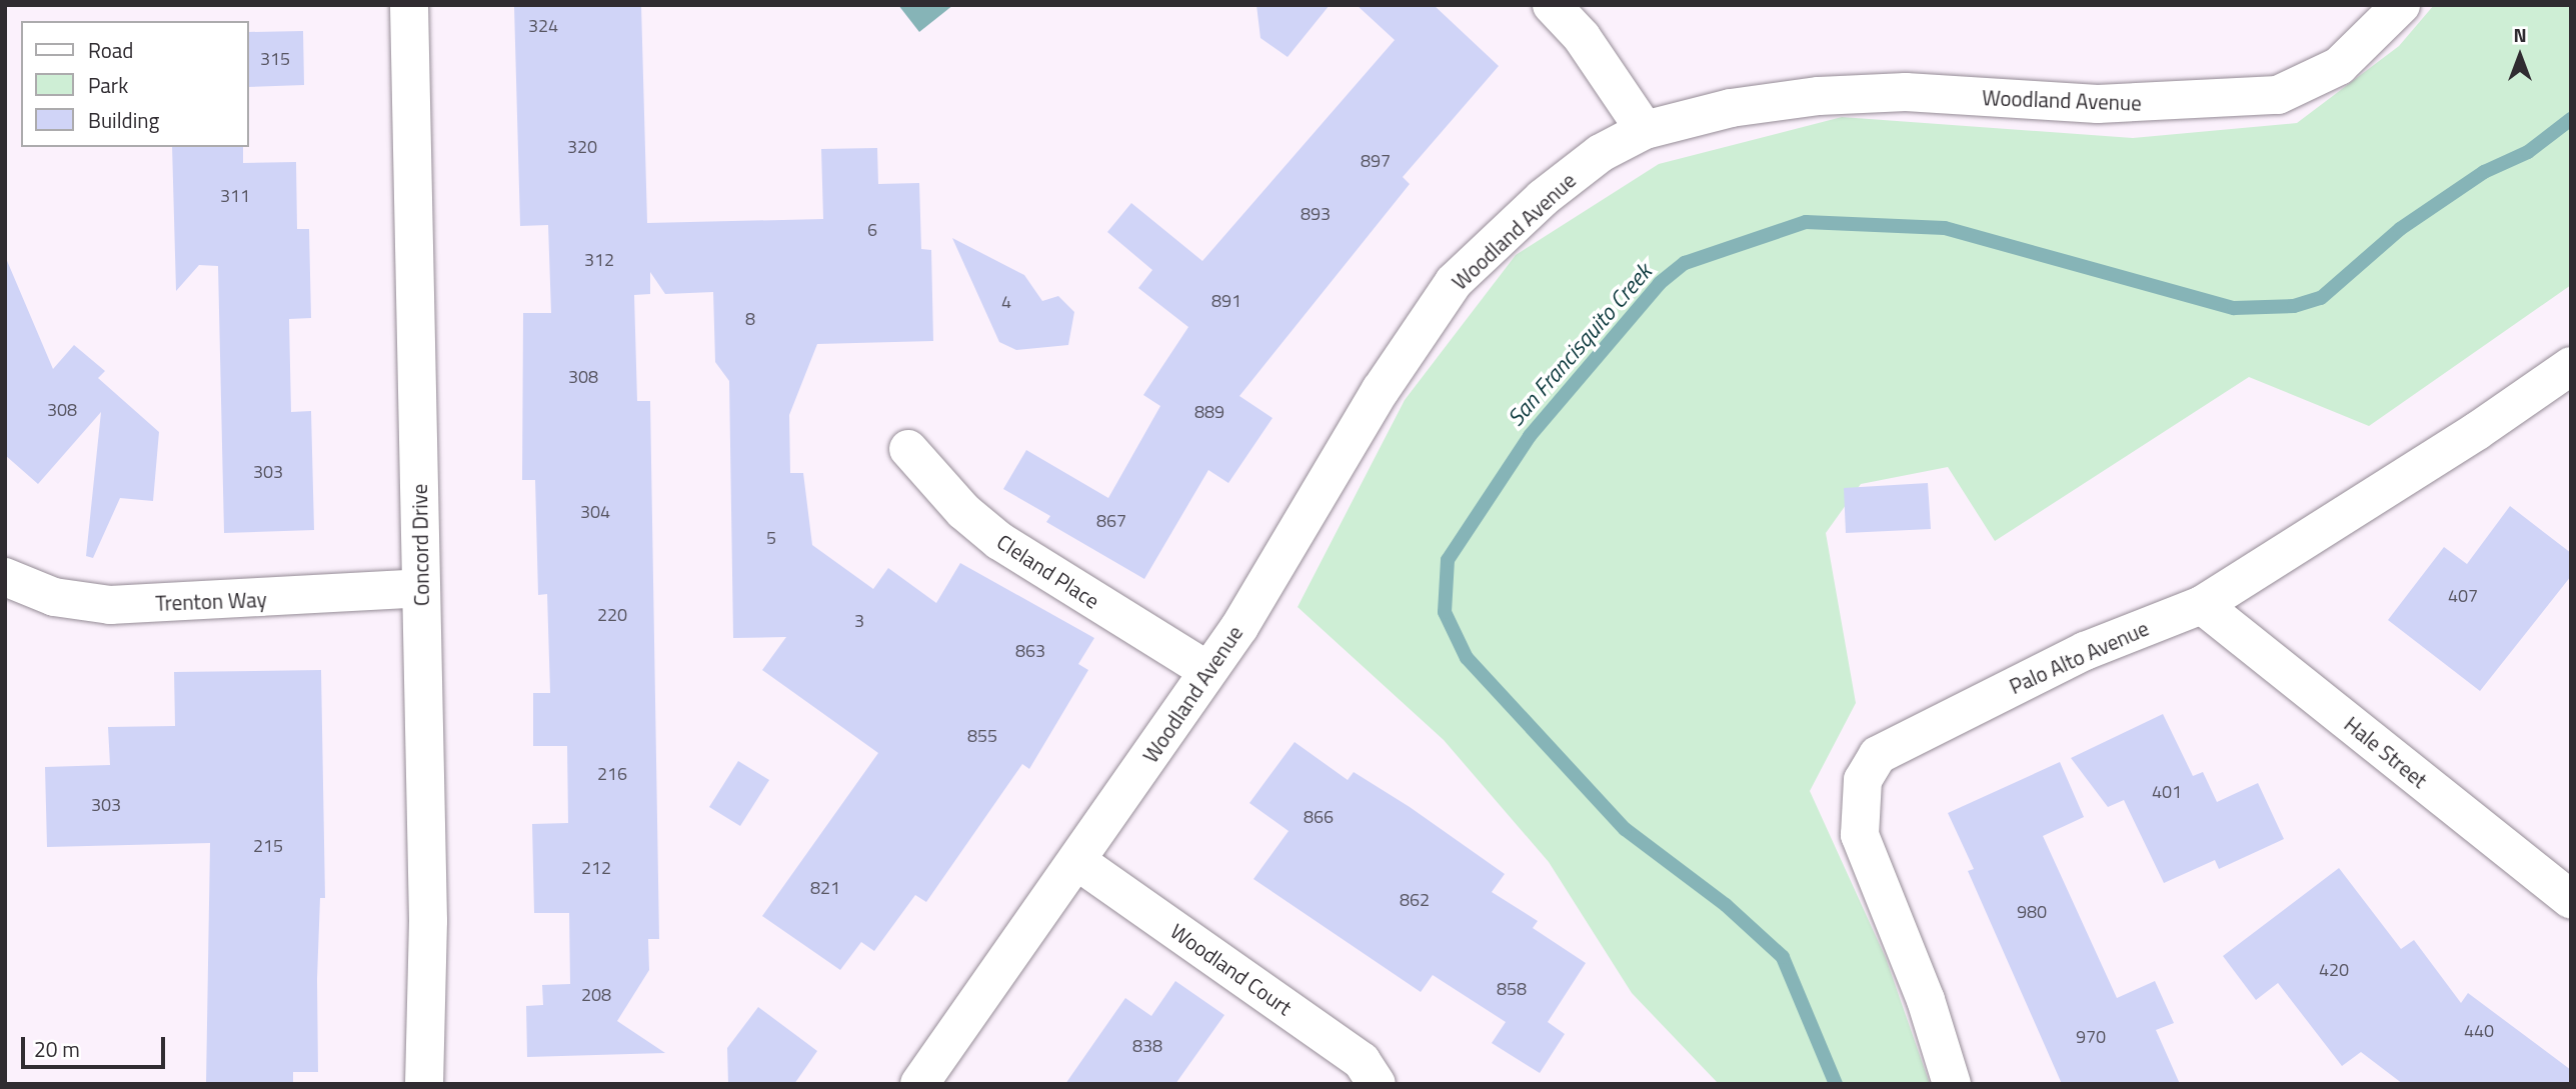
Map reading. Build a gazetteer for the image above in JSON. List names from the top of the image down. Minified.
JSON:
{"streets":{"street":["Woodland Avenue","Concord Drive","Cleland Place","Trenton Way","Palo Alto Avenue","Hale Street","Woodland Court"]},"crossings":[["Woodland Avenue","Cleland Place"],["Woodland Avenue","Woodland Court"],["Concord Drive","Trenton Way"],["Palo Alto Avenue","Hale Street"]],"water":["San Francisquito Creek"],"house_numbers":["324","315","320","897","311","893","6","312","891","4","8","308","308","889","303","304","867","5","407","220","3","863","855","216","401","303","866","215","212","821","862","980","420","858","208","440","970","838"],"legend":["Road","Park","Building"],"scale_bar":"20 m","north":"top"}
